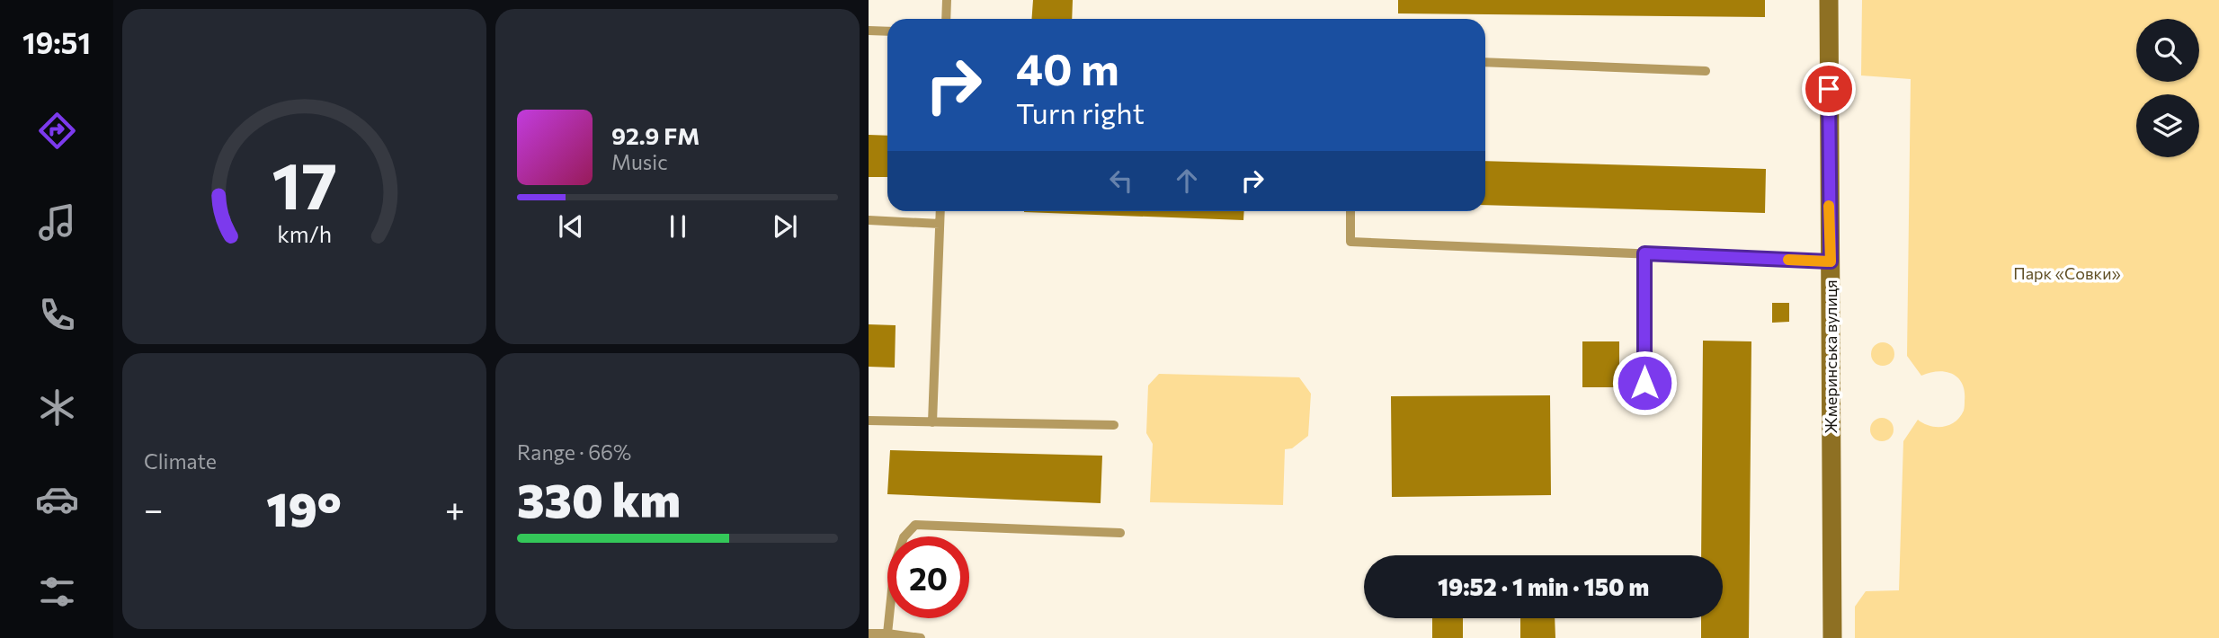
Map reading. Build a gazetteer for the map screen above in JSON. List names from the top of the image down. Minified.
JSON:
{"streets":{"main road":["Жмеринська вулиця"]},"parks":["Парк «Совки»"],"page":{"tabs":"19:51","turn":["40 m","Turn right"],"song":["92.9 FM","Music"],"tile":["Climate",["Range · 66%","330 km"]],"heat":["−","19°","+"],"limit":"20","trip":"19:52 · 1 min · 150 m","gauge":["17","km/h"]}}
